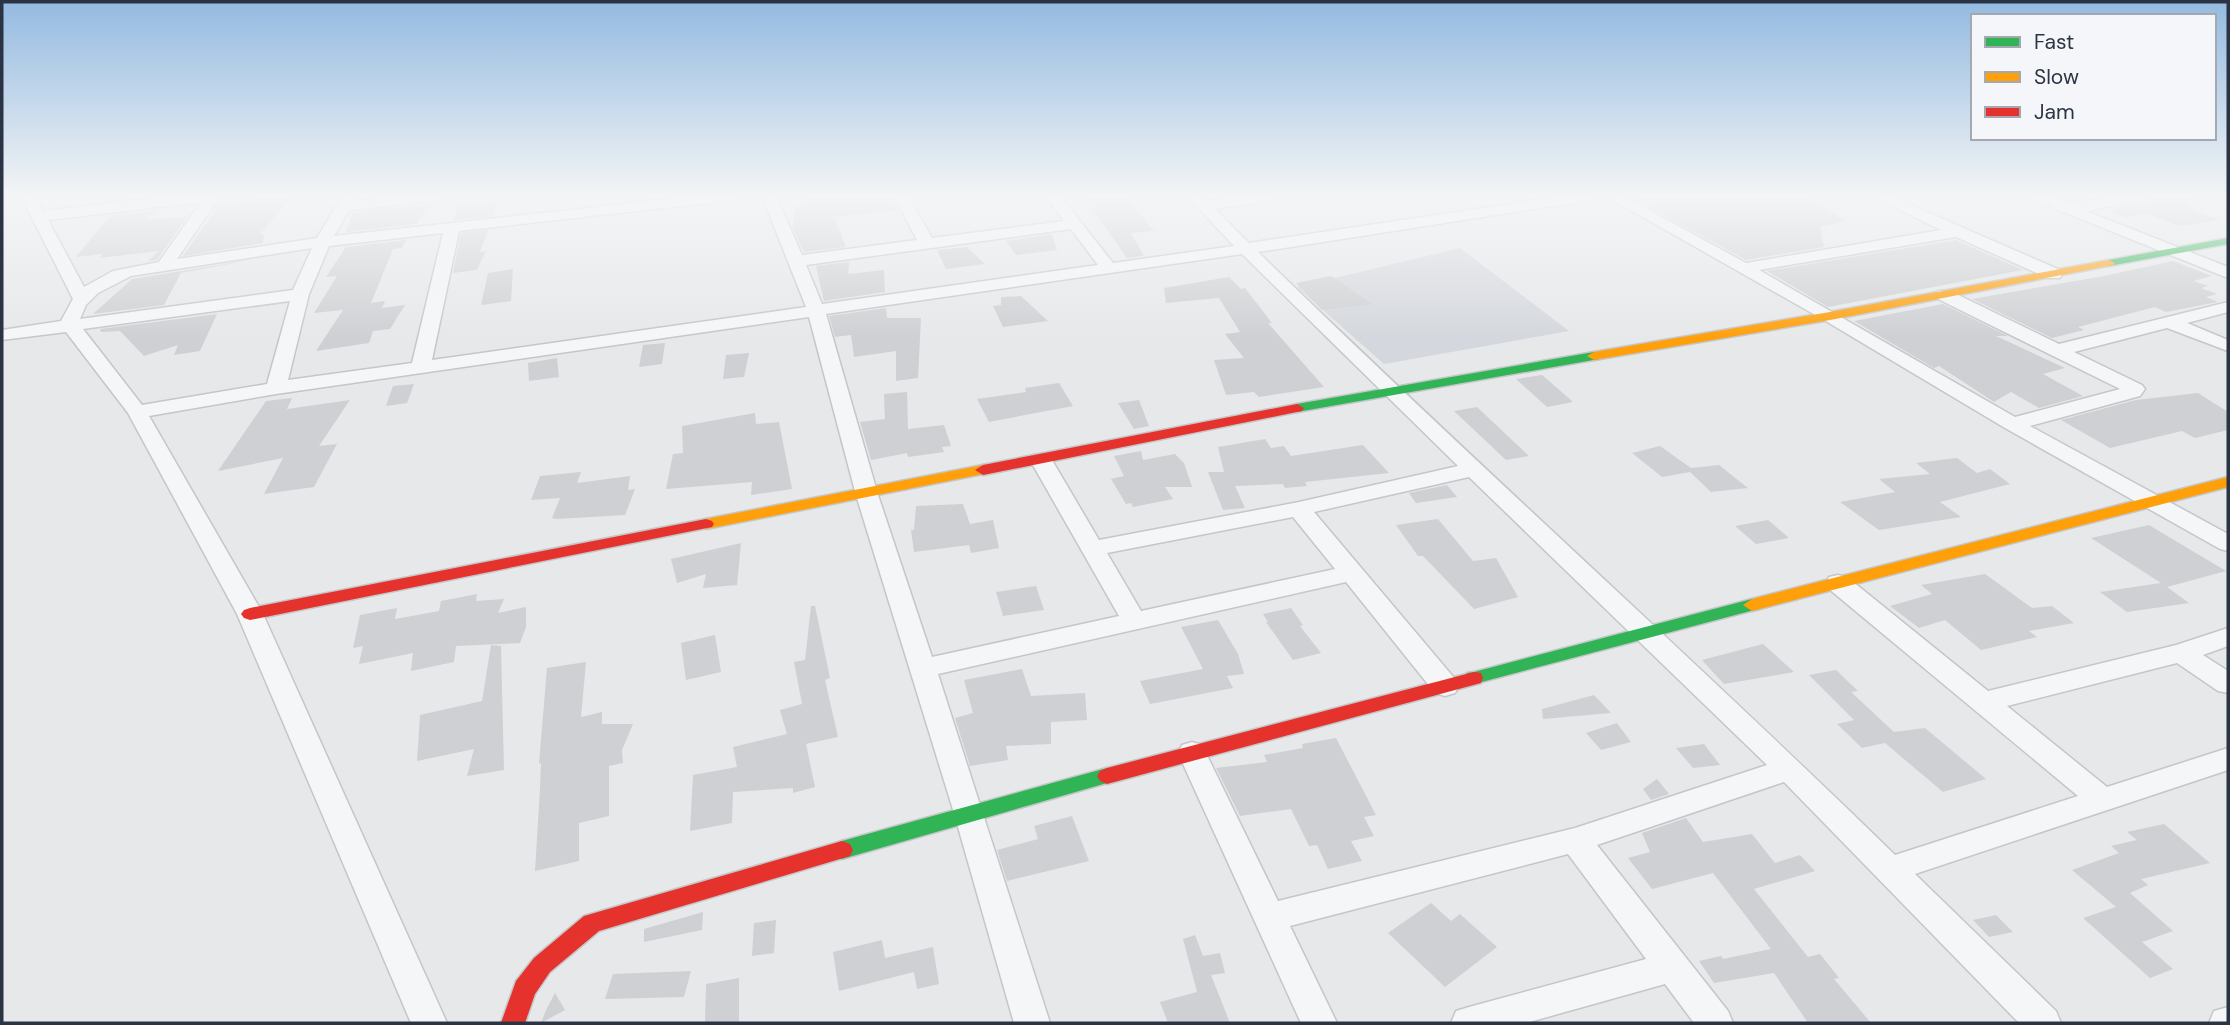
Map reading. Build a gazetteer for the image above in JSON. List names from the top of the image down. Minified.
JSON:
{"legend":["Fast","Slow","Jam"]}
